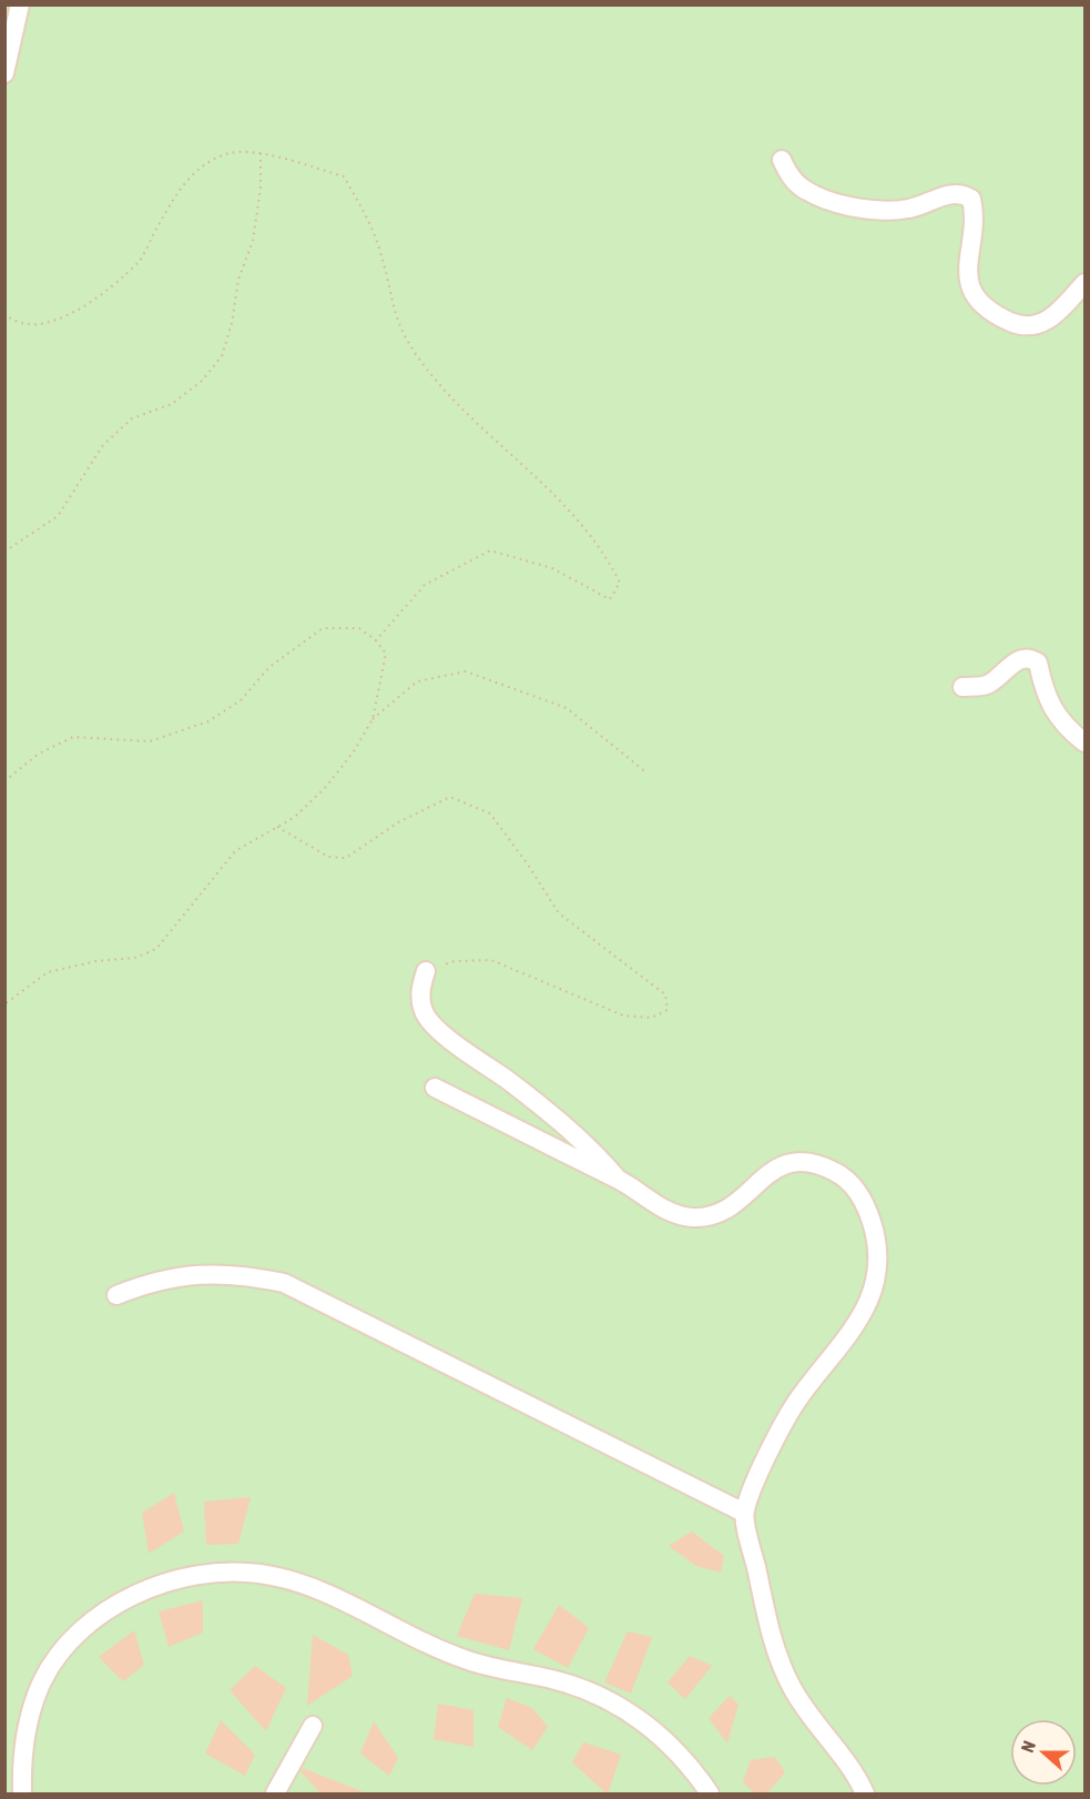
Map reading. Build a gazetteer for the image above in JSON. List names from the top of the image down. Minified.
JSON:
{"north":"left"}
